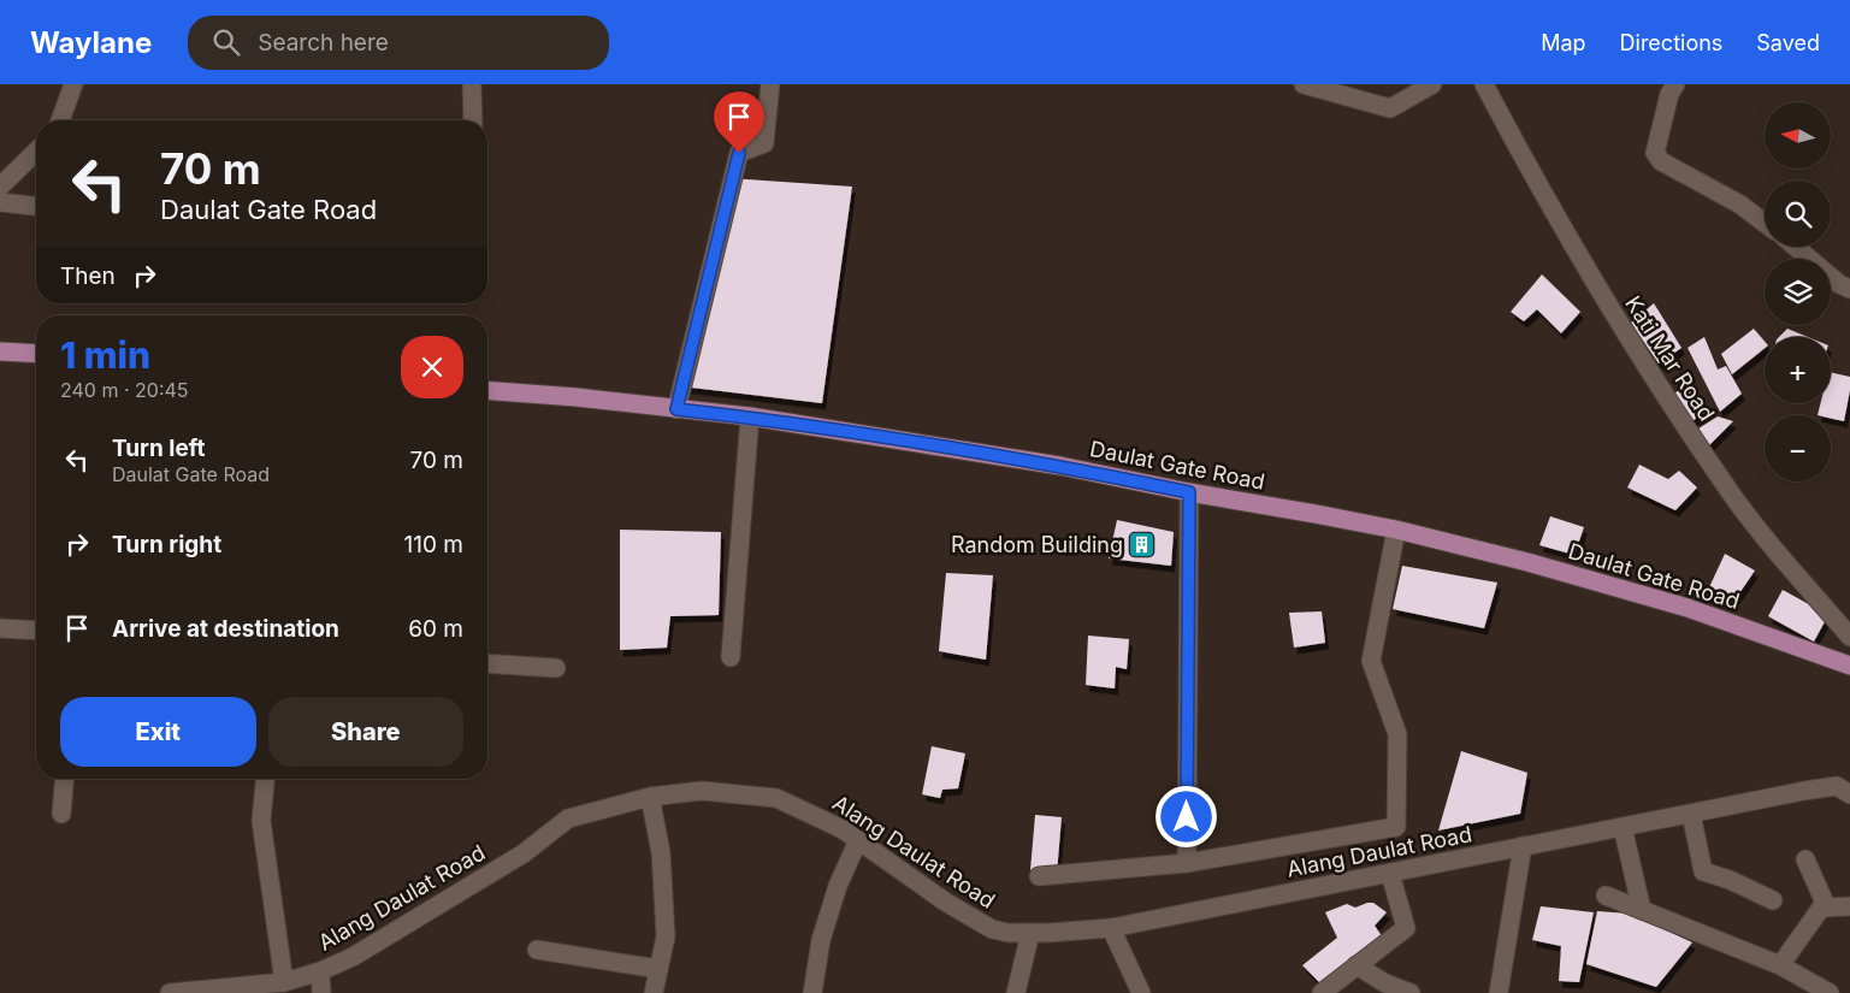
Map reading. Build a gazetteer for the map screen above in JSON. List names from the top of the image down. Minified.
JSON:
{"streets":{"main road":["Daulat Gate Road"],"street":["Kati Mar Road","Alang Daulat Road"]},"places":{"building":["Random Building"]},"north":"left","page":{"header":"Waylane","search":"Search here","nav":["Map","Directions","Saved"],"map_buttons":["+","−"],"turn":["70 m","Daulat Gate Road"],"then":"Then","heading":["1 min","240 m · 20:45"],"list":[{"name":"Turn left","note":"Daulat Gate Road","value":"70 m"},{"name":"Turn right","value":"110 m"},{"name":"Arrive at destination","value":"60 m"}],"buttons":["Exit","Share"]}}
